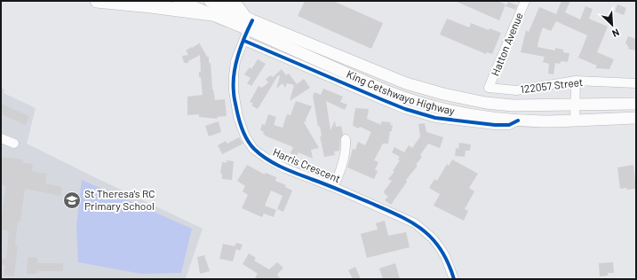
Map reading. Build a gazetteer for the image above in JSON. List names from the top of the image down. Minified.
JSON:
{"streets":{"main road":["King Cetshwayo Highway"],"street":["Hatton Avenue","122057 Street","Harris Crescent"]},"crossings":[["Hatton Avenue","122057 Street"],["King Cetshwayo Highway","Harris Crescent"]],"places":{"school or university":["St Theresa's RC Primary School"]},"north":"bottom right"}
